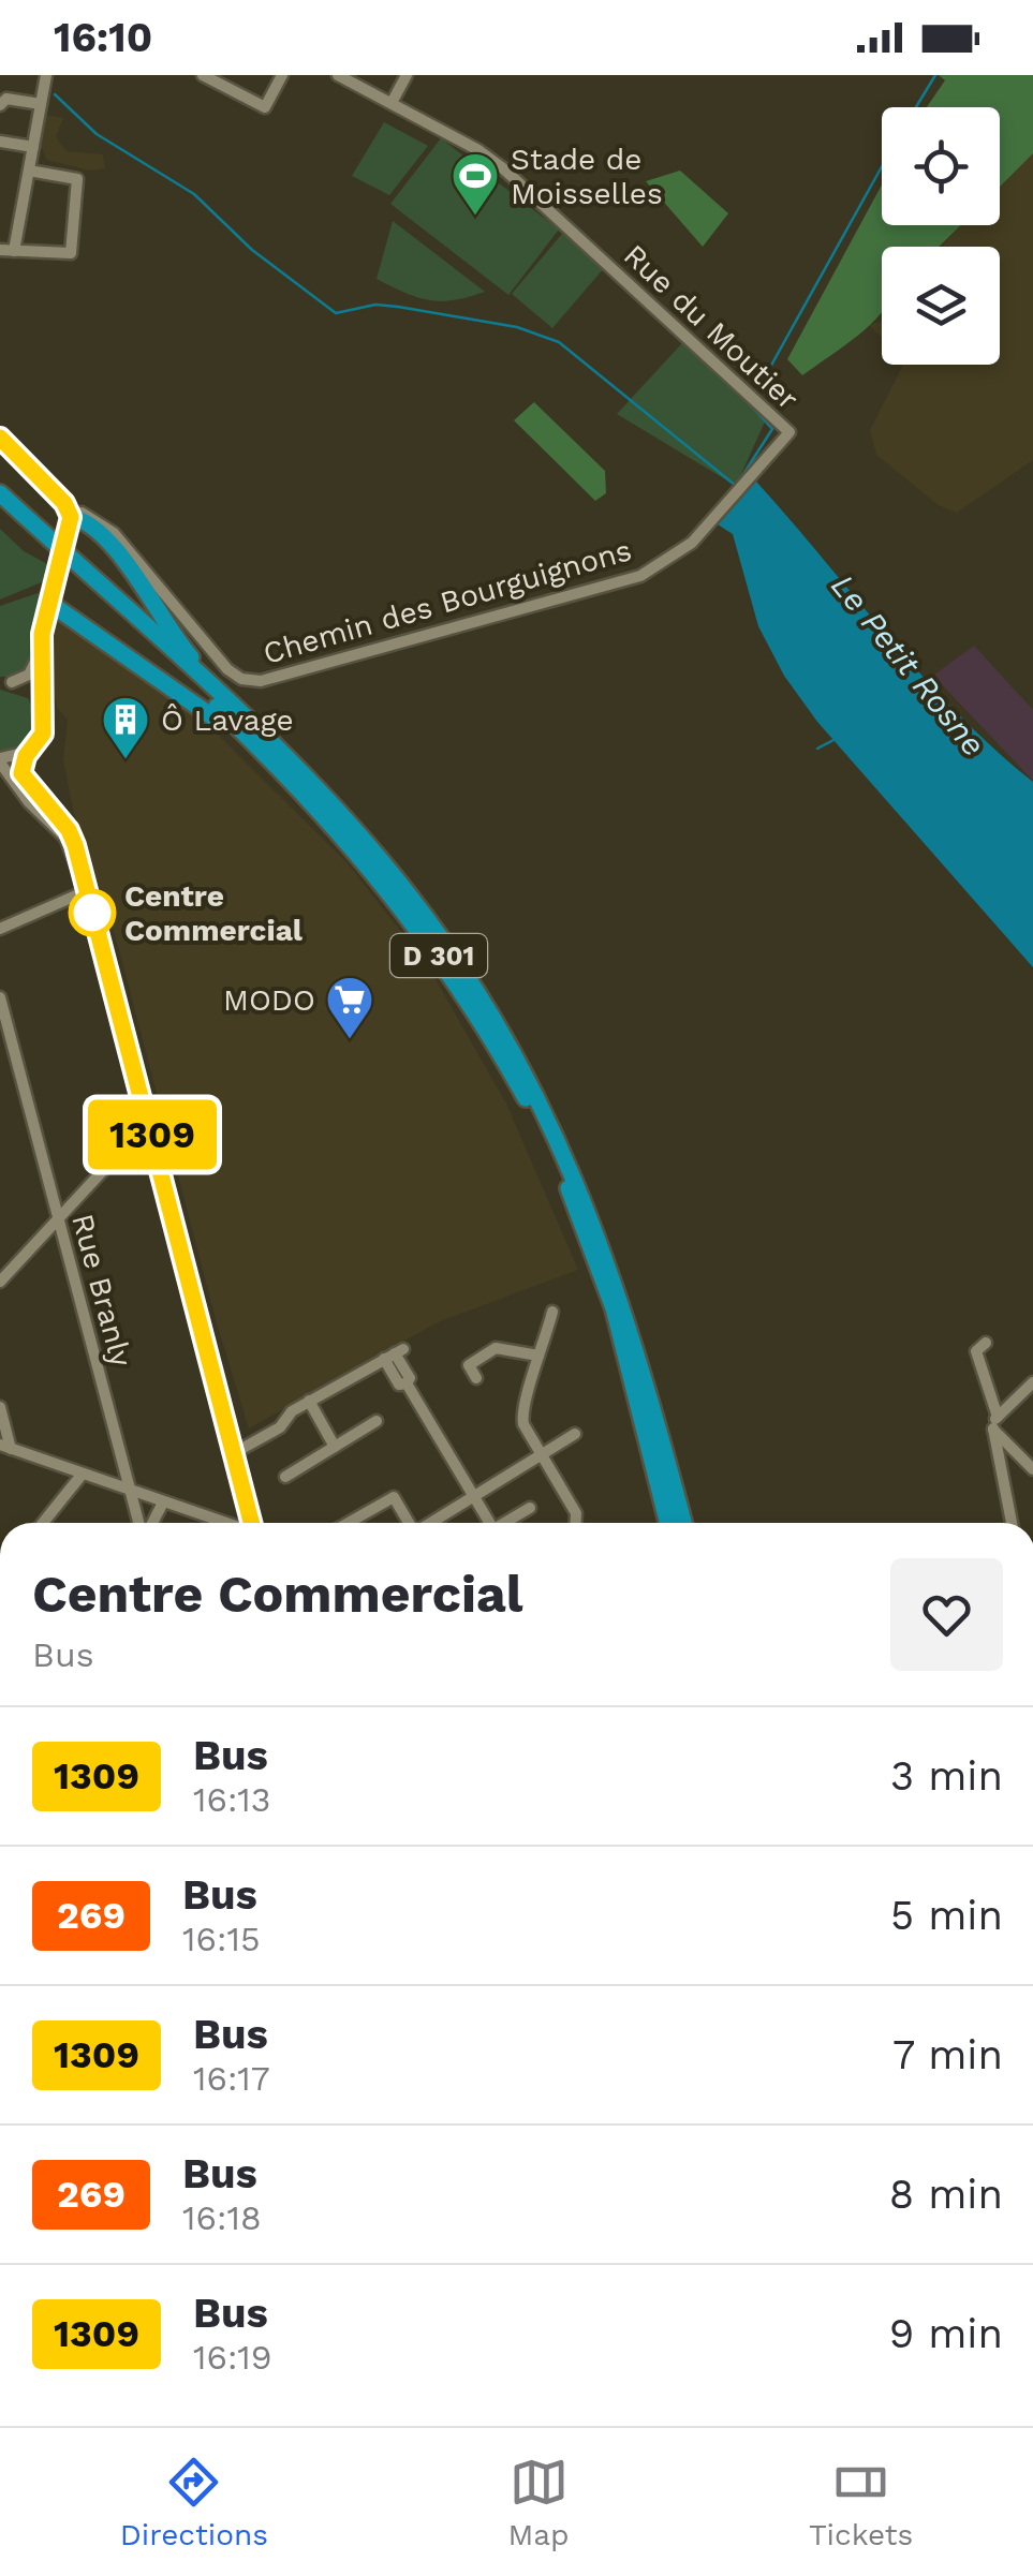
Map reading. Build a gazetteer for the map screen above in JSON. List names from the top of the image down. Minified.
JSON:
{"streets":{"highway":["D 301"],"street":["Rue du Moutier","Chemin des Bourguignons","Rue Branly"]},"crossings":[["Rue du Moutier","Chemin des Bourguignons"]],"water":["Le Petit Rosne"],"places":{"sports":["Stade de Moisselles"],"building":["Ô Lavage"],"other":["Centre Commercial"],"supermarket":["MODO"]},"lines":["bus line 1309"],"page":{"status":"16:10","on_map":"1309","heading":["Centre Commercial","Bus"],"list":[{"mark":"1309","name":"Bus","note":"16:13","value":"3 min"},{"mark":"269","name":"Bus","note":"16:15","value":"5 min"},{"mark":"1309","name":"Bus","note":"16:17","value":"7 min"},{"mark":"269","name":"Bus","note":"16:18","value":"8 min"},{"mark":"1309","name":"Bus","note":"16:19","value":"9 min"}],"tabs":["Directions","Map","Tickets"]}}
